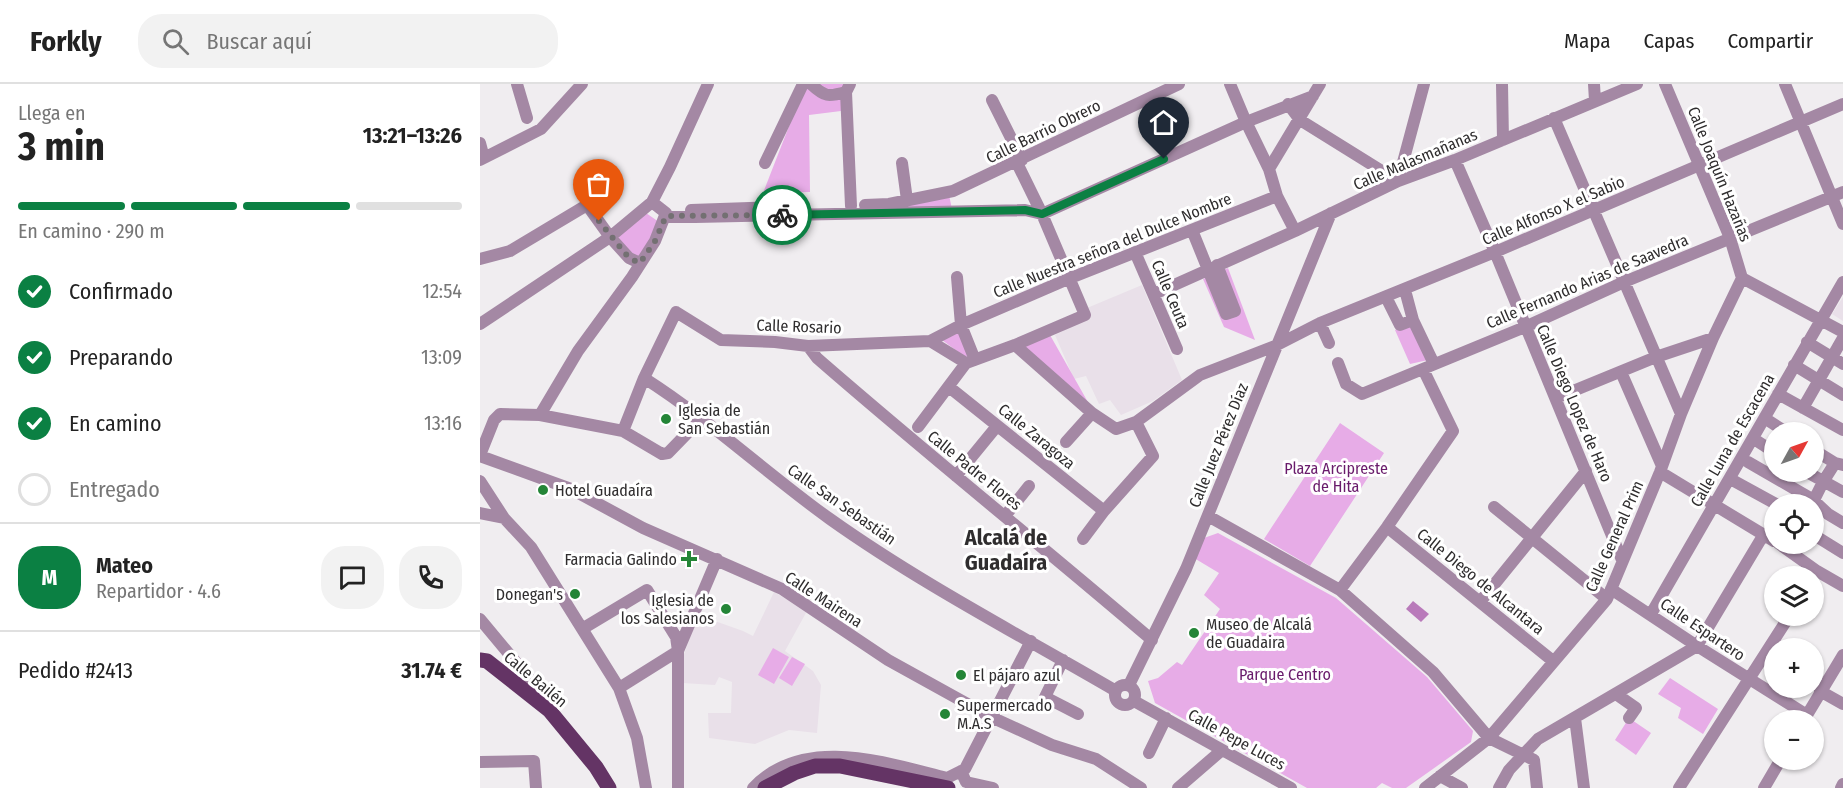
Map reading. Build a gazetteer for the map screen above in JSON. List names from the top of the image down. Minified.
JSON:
{"streets":{"main road":["Calle Bailén"],"street":["Calle Barrio Obrero","Calle Malasmañanas","Calle Joaquín Hazañas","Calle Alfonso X el Sabio","Calle Nuestra señora del Dulce Nombre","Calle Fernando Arias de Saavedra","Calle Ceuta","Calle Rosario","Calle Diego Lopez de Haro","Calle Zaragoza","Calle Luna de Escacena","Calle Juez Pérez Díaz","Calle Padre Flores","Calle San Sebastián","Calle General Prim","Calle Diego de Alcantara","Calle Mairena","Calle Espartero","Calle Pepe Luces"]},"crossings":[["Calle Malasmañanas","Calle Ceuta"],["Calle Malasmañanas","Calle Diego Lopez de Haro"],["Calle Malasmañanas","Calle Juez Pérez Díaz"],["Calle Joaquín Hazañas","Calle Alfonso X el Sabio"],["Calle Joaquín Hazañas","Calle Fernando Arias de Saavedra"],["Calle Joaquín Hazañas","Calle General Prim"],["Calle Alfonso X el Sabio","Calle Diego Lopez de Haro"],["Calle Alfonso X el Sabio","Calle Juez Pérez Díaz"],["Calle Nuestra señora del Dulce Nombre","Calle Ceuta"],["Calle Nuestra señora del Dulce Nombre","Calle Rosario"],["Calle Fernando Arias de Saavedra","Calle Diego Lopez de Haro"],["Calle Rosario","Calle Padre Flores"],["Calle Rosario","Calle San Sebastián"],["Calle Diego Lopez de Haro","Calle General Prim"],["Calle Luna de Escacena","Calle Espartero"],["Calle Juez Pérez Díaz","Calle Padre Flores"],["Calle Juez Pérez Díaz","Calle San Sebastián"],["Calle Juez Pérez Díaz","Calle Pepe Luces"],["Calle San Sebastián","Calle Pepe Luces"],["Calle General Prim","Calle Diego de Alcantara"],["Calle General Prim","Calle Espartero"]],"districts":["Alcalá de Guadaíra"],"parks":["Plaza Arcipreste de Hita","Parque Centro"],"places":{"other":["Iglesia de San Sebastián","Hotel Guadaíra","Donegan's","Iglesia de los Salesianos","Museo de Alcalá de Guadaira","El pájaro azul","Supermercado M.A.S"],"health":["Farmacia Galindo"]},"north":"top right","page":{"header":"Forkly","search":"Buscar aquí","nav":["Mapa","Capas","Compartir"],"heading":["3 min","Llega en","13:21–13:26"],"panel":["Mateo","Repartidor · 4.6","Pedido #2413","31.74 €"],"bar":"En camino · 290 m","list":[["Confirmado","12:54"],["Preparando","13:09"],["En camino","13:16"],"Entregado"],"map_buttons":["+","−"],"round":"M"}}
